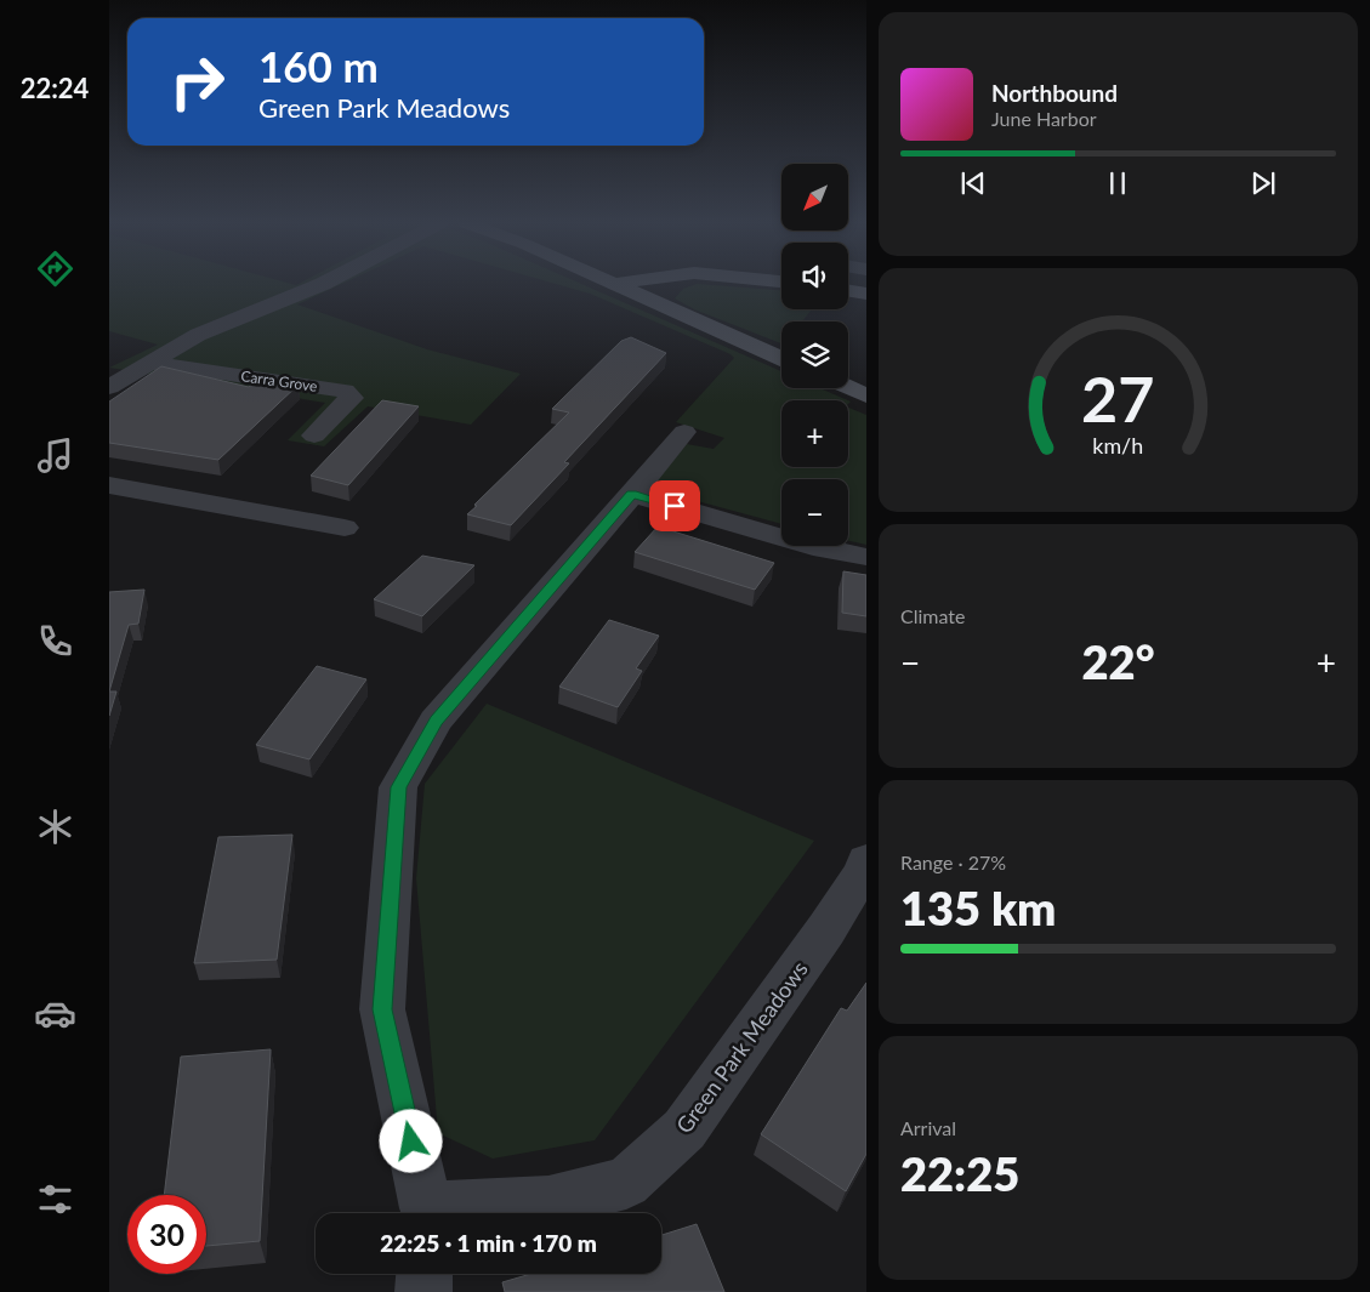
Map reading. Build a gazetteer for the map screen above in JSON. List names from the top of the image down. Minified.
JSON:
{"streets":{"street":["Carra Grove","Green Park Meadows"]},"north":"bottom left","page":{"tabs":"22:24","turn":["160 m","Green Park Meadows"],"song":["Northbound","June Harbor"],"map_buttons":["+","−"],"tile":["Climate",["Range · 27%","135 km"],["Arrival","22:25"]],"heat":["−","22°","+"],"limit":"30","trip":"22:25 · 1 min · 170 m","gauge":["27","km/h"]}}
